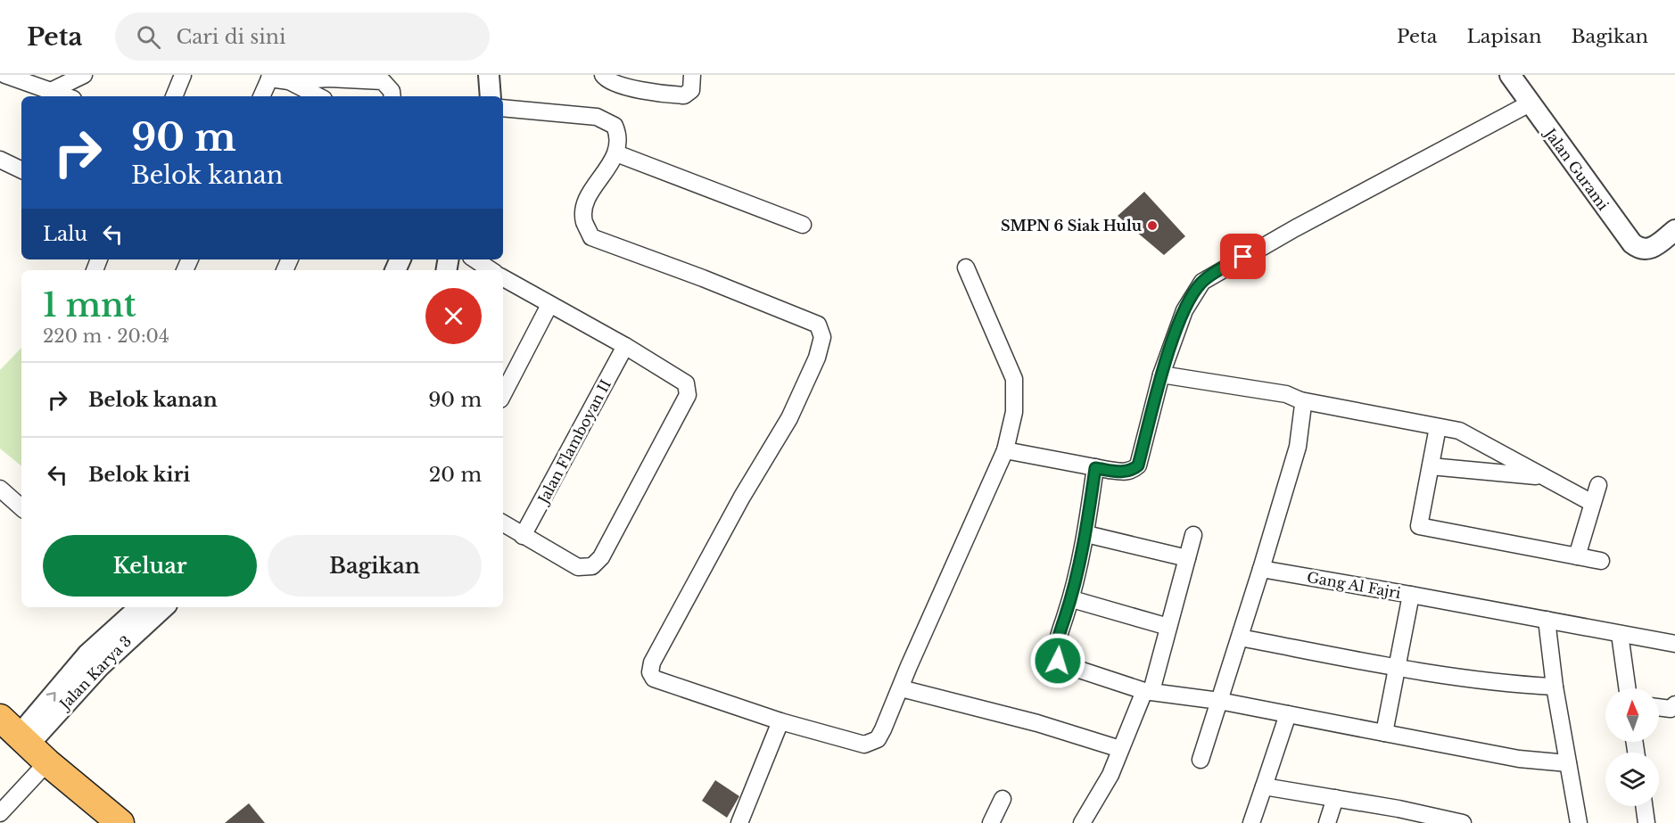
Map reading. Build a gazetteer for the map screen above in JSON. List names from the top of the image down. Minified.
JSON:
{"streets":{"street":["Jalan Gurami","Jalan Flamboyan II","Gang Al Fajri","Jalan Karya 3"]},"places":["SMPN 6 Siak Hulu"],"north":"top","page":{"header":"Peta","search":"Cari di sini","nav":["Peta","Lapisan","Bagikan"],"turn":["90 m","Belok kanan"],"then":"Lalu","heading":["1 mnt","220 m · 20:04"],"list":[{"name":"Belok kanan","value":"90 m"},{"name":"Belok kiri","value":"20 m"}],"buttons":["Keluar","Bagikan"]}}
